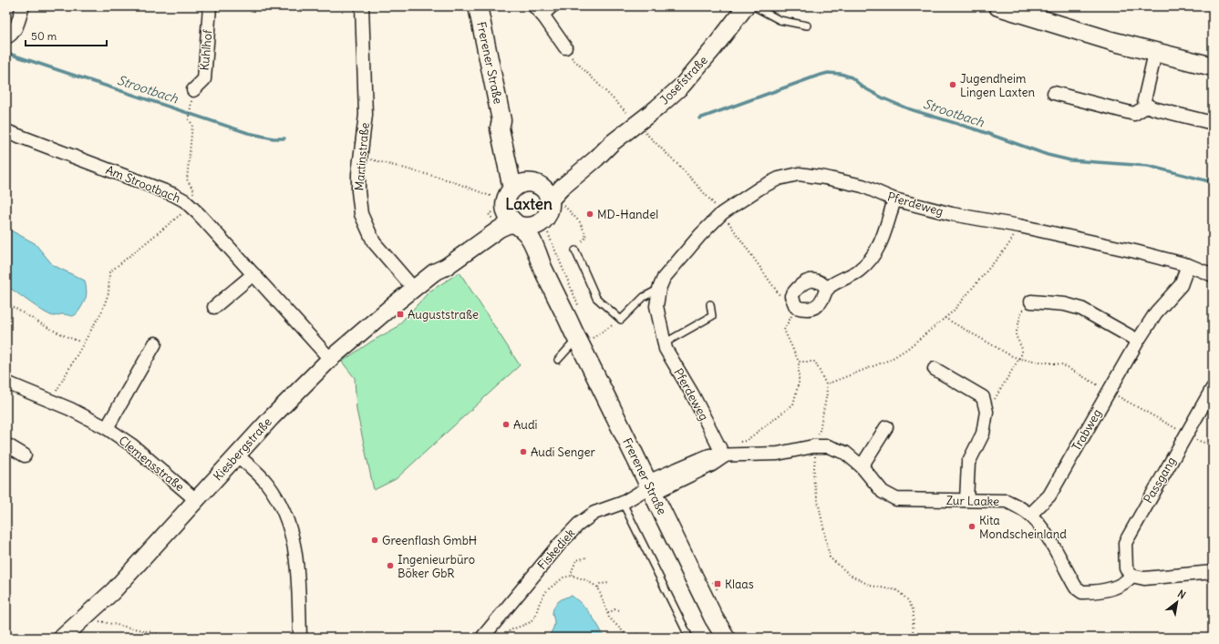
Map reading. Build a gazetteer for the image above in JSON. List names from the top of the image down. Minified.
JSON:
{"streets":{"main road":["Frerener Straße"],"street":["Kuhlhof","Josefstraße","Martinstraße","Am Strootbach","Pferdeweg","Trabweg","Kiesbergstraße","Clemensstraße","Passgang","Zur Laake","Fiskediek"]},"crossings":[["Frerener Straße","Josefstraße"],["Frerener Straße","Kiesbergstraße"],["Frerener Straße","Fiskediek"],["Martinstraße","Kiesbergstraße"],["Am Strootbach","Kiesbergstraße"],["Pferdeweg","Trabweg"],["Pferdeweg","Zur Laake"],["Trabweg","Zur Laake"],["Kiesbergstraße","Clemensstraße"],["Passgang","Zur Laake"]],"districts":["Laxten"],"water":["Strootbach"],"places":{"other":["Jugendheim Lingen Laxten","MD-Handel","Audi","Audi Senger","Kita Mondscheinland","Greenflash GmbH","Ingenieurbüro Böker GbR"],"transit":["Auguststraße","Klaas"]},"scale_bar":"50 m","north":"top right"}
